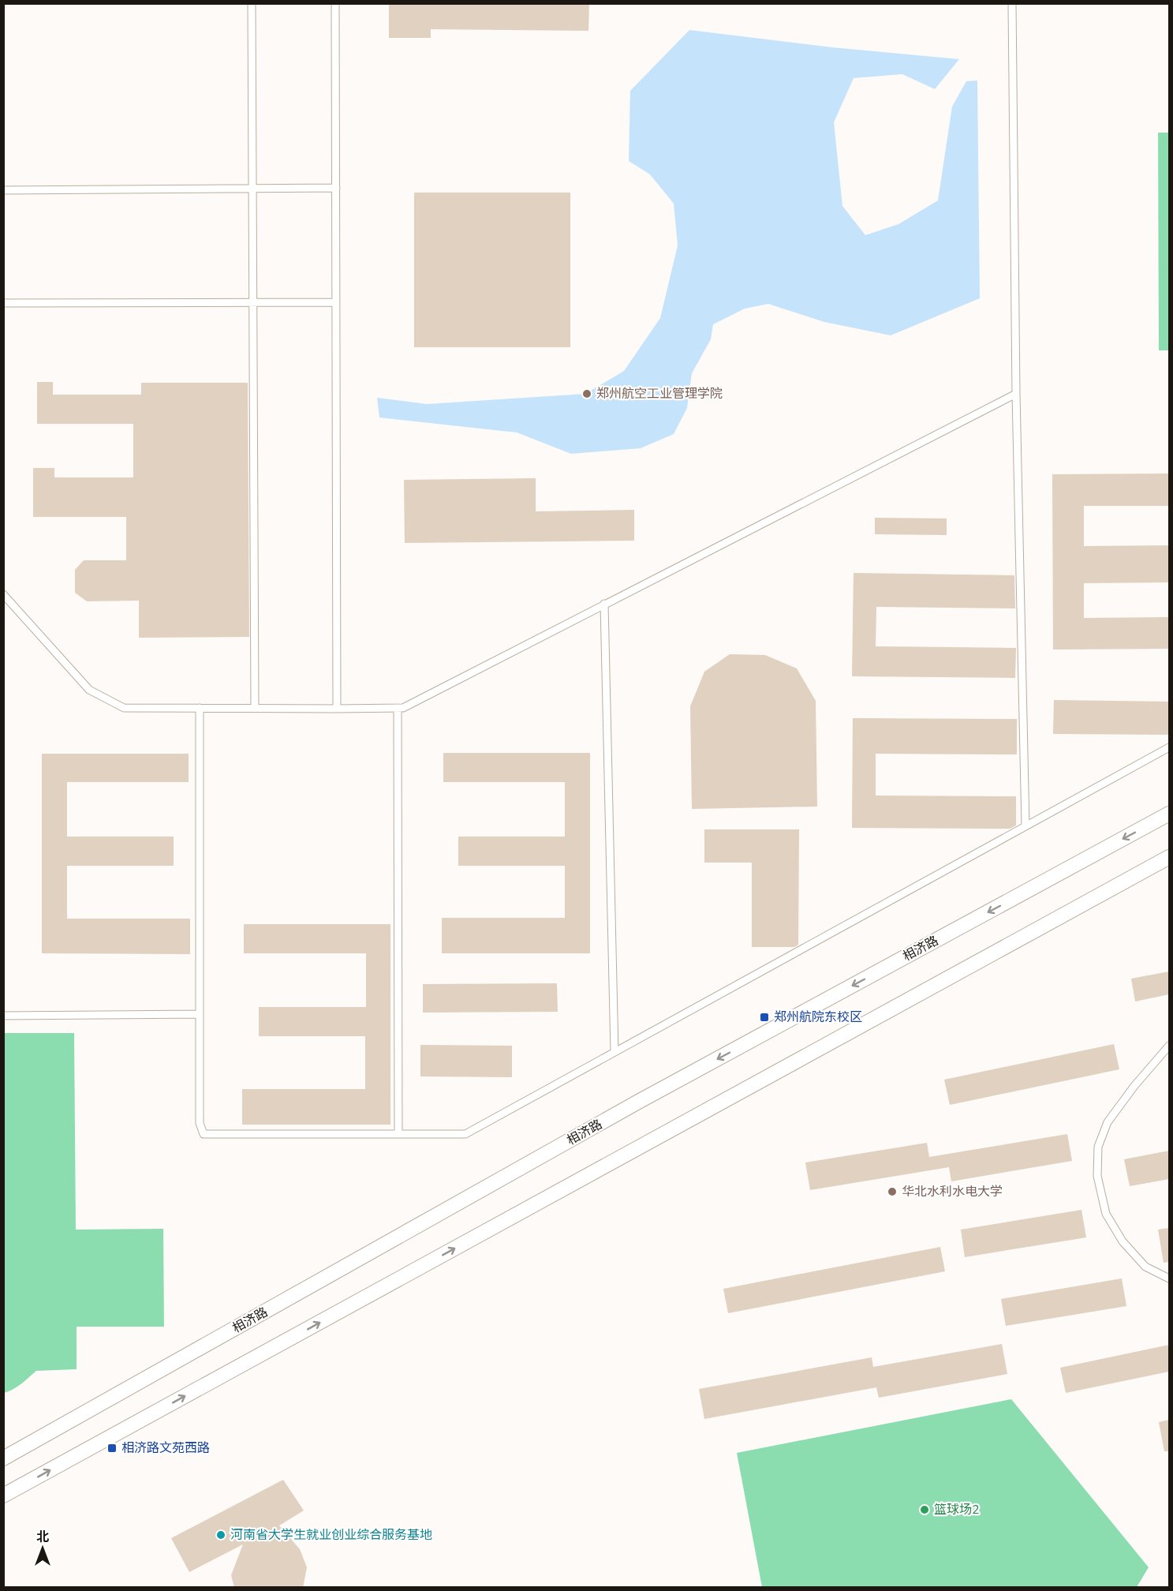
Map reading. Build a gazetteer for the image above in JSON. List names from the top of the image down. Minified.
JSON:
{"streets":{"street":["相济路"]},"places":{"other":["郑州航空工业管理学院","华北水利水电大学","篮球场2","河南省大学生就业创业综合服务基地"],"transit":["郑州航院东校区","相济路文苑西路"]},"north":"top"}
